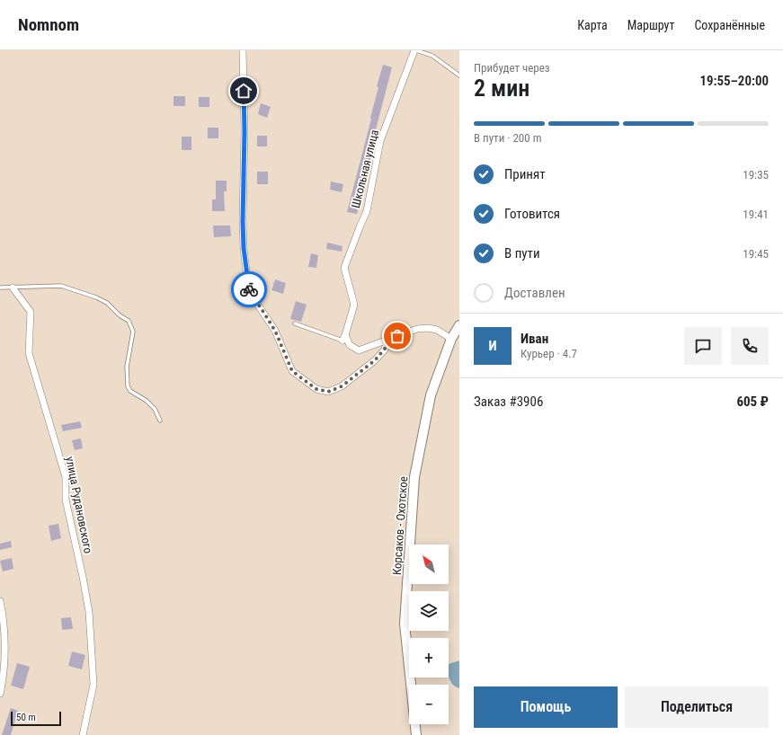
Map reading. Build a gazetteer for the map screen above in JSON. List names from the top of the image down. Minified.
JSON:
{"streets":{"street":["Школьная улица","улица Рудановского","Корсаков - Охотское"]},"scale_bar":"50 m","north":"top left","page":{"header":"Nomnom","nav":["Карта","Маршрут","Сохранённые"],"heading":["2 мин","Прибудет через","19:55–20:00"],"panel":["Иван","Курьер · 4.7","Заказ #3906","605 ₽"],"bar":"В пути · 200 m","list":[["Принят","19:35"],["Готовится","19:41"],["В пути","19:45"],"Доставлен"],"round":"И","map_buttons":["+","−"],"buttons":["Помощь","Поделиться"],"scale":"50 m"}}
